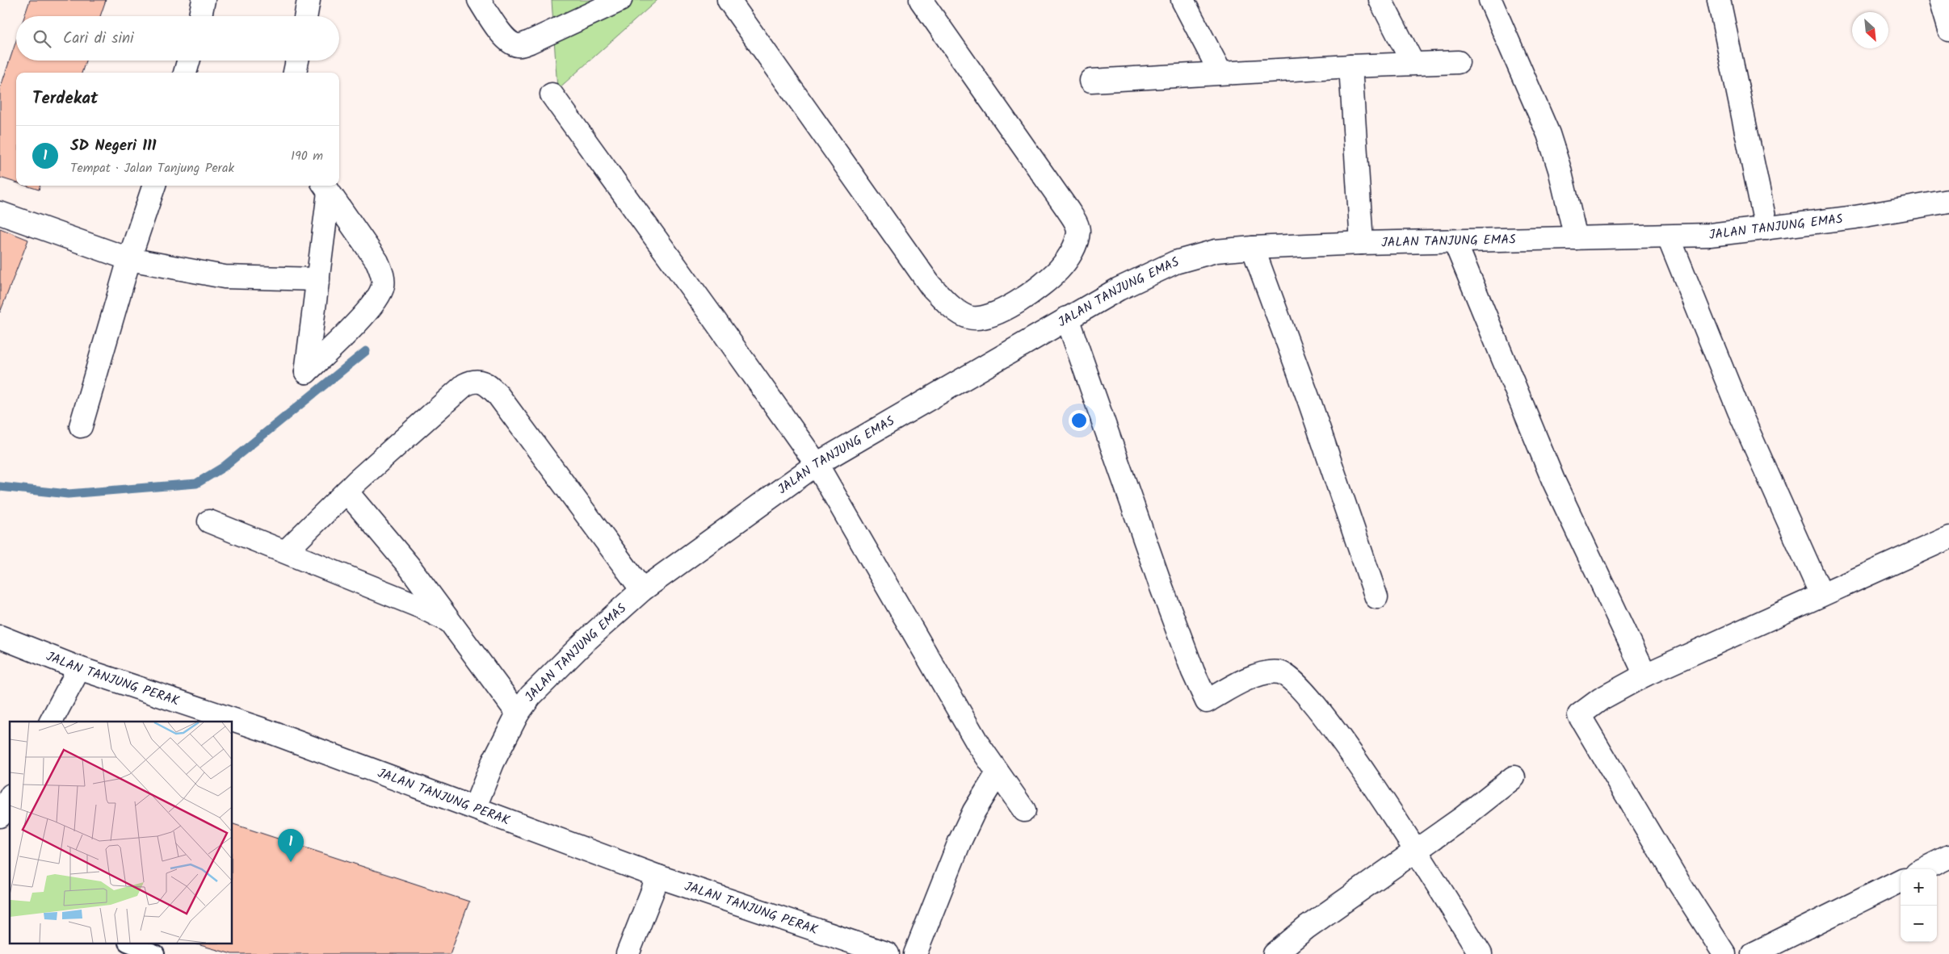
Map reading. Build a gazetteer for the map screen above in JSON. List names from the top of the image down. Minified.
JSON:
{"streets":{"street":["JALAN TANJUNG EMAS","JALAN TANJUNG PERAK"]},"crossings":[["JALAN TANJUNG EMAS","JALAN TANJUNG PERAK"]],"north":"bottom right","page":{"search":"Cari di sini","heading":"Terdekat","list":[{"mark":"1","name":"SD Negeri 111","note":"Tempat · Jalan Tanjung Perak","value":"190 m"}],"pins":"1","map_buttons":["+","−"]}}
